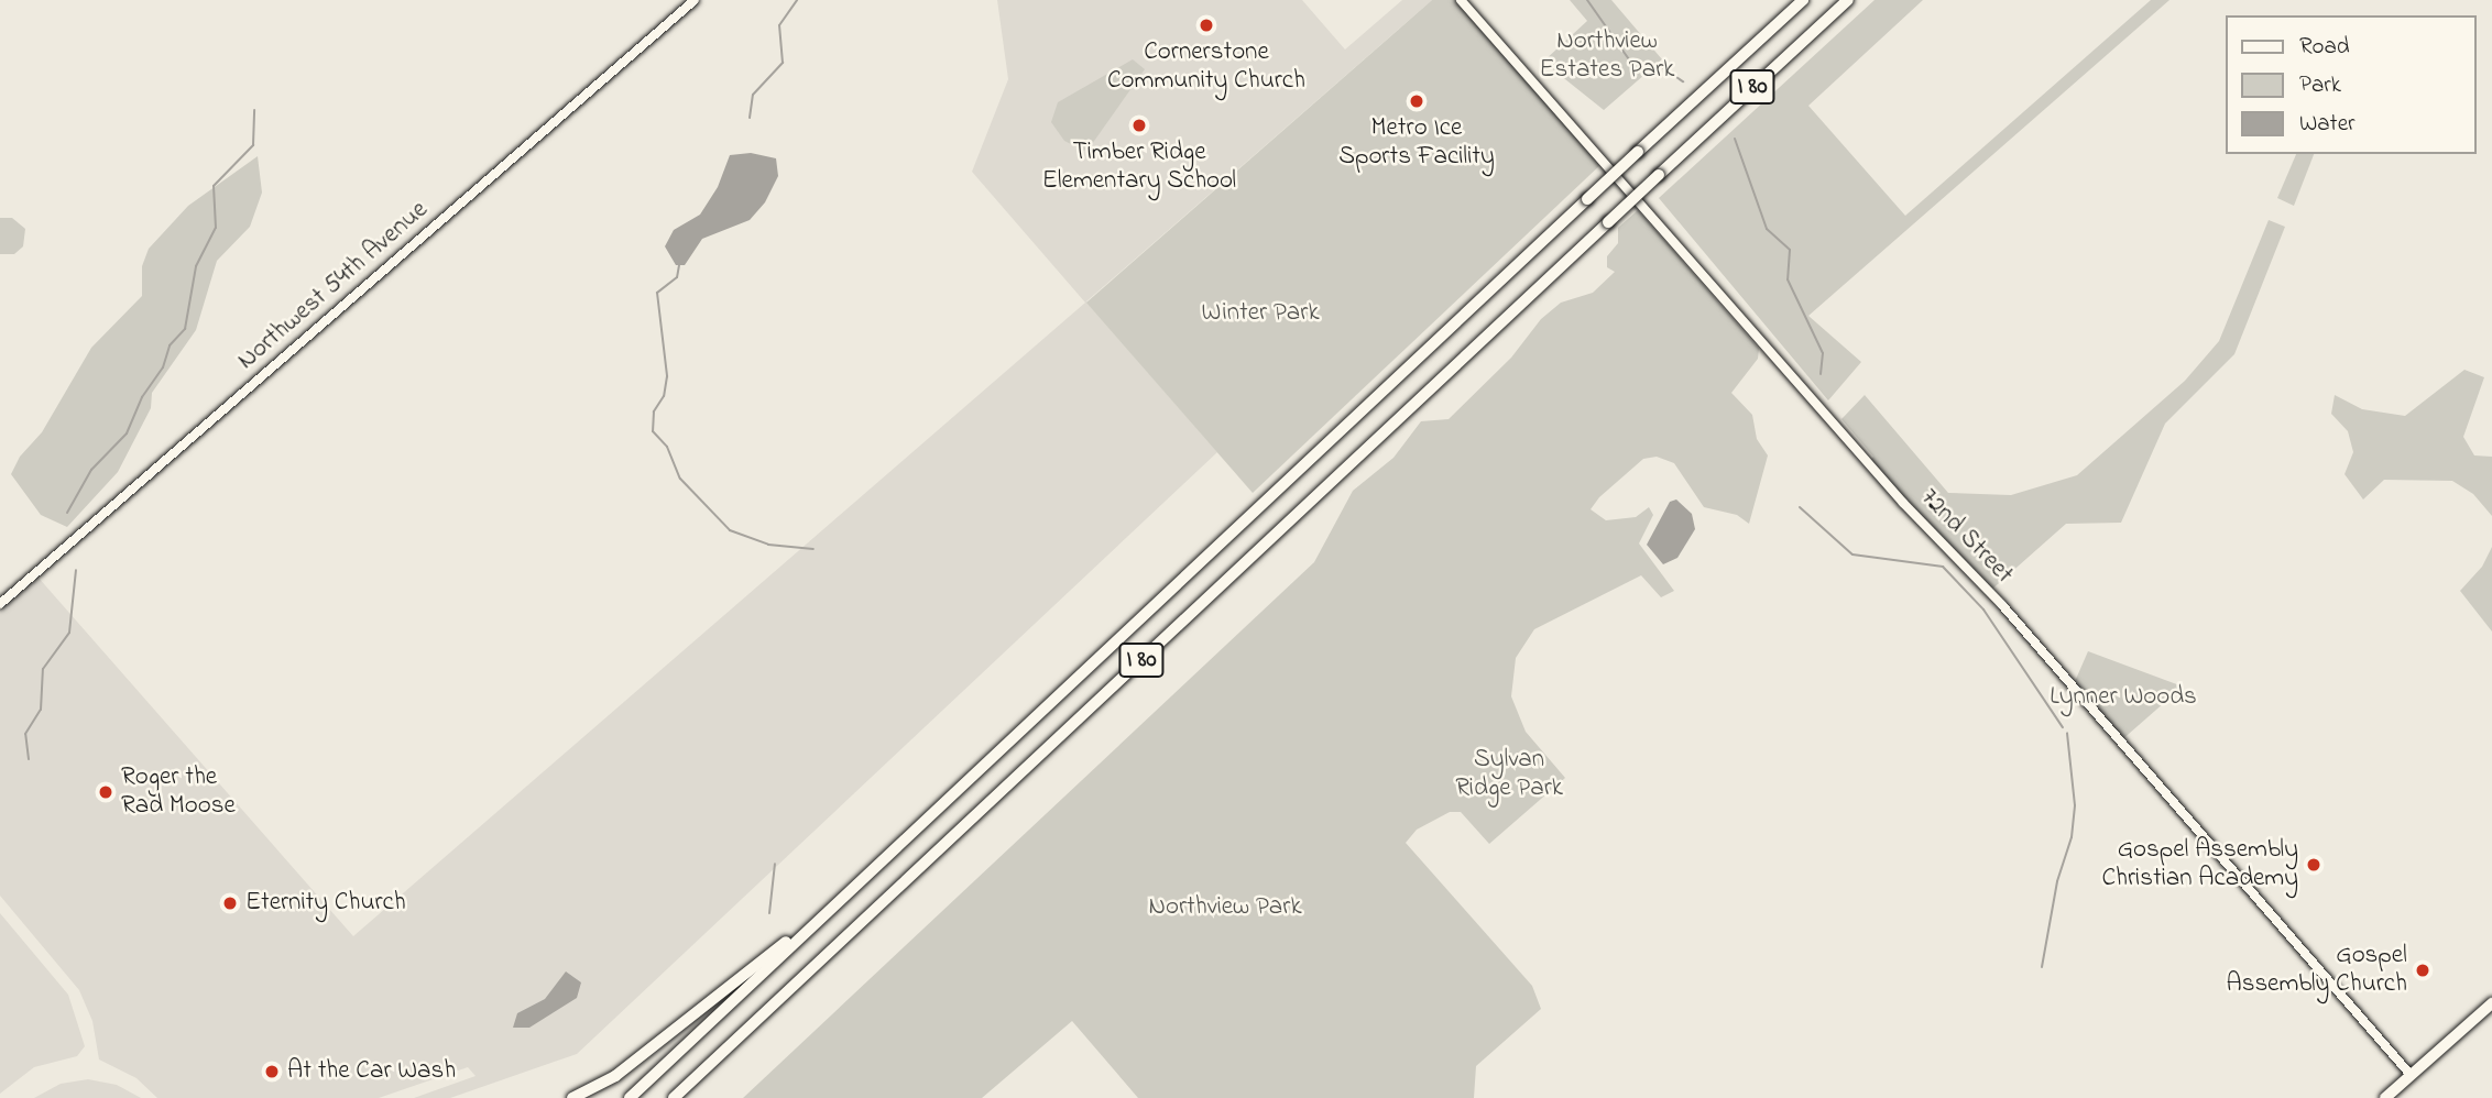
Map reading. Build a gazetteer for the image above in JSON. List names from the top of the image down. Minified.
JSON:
{"streets":{"highway":["I 80"],"street":["Northwest 54th Avenue","72nd Street"]},"parks":["Northview Estates Park","Winter Park","Lynner Woods","Sylvan Ridge Park","Northview Park"],"places":["Cornerstone Community Church","Metro Ice Sports Facility","Timber Ridge Elementary School","Roger the Rad Moose","Gospel Assembly Christian Academy","Eternity Church","Gospel Assembly Church","At the Car Wash"],"legend":["Road","Park","Water"]}
